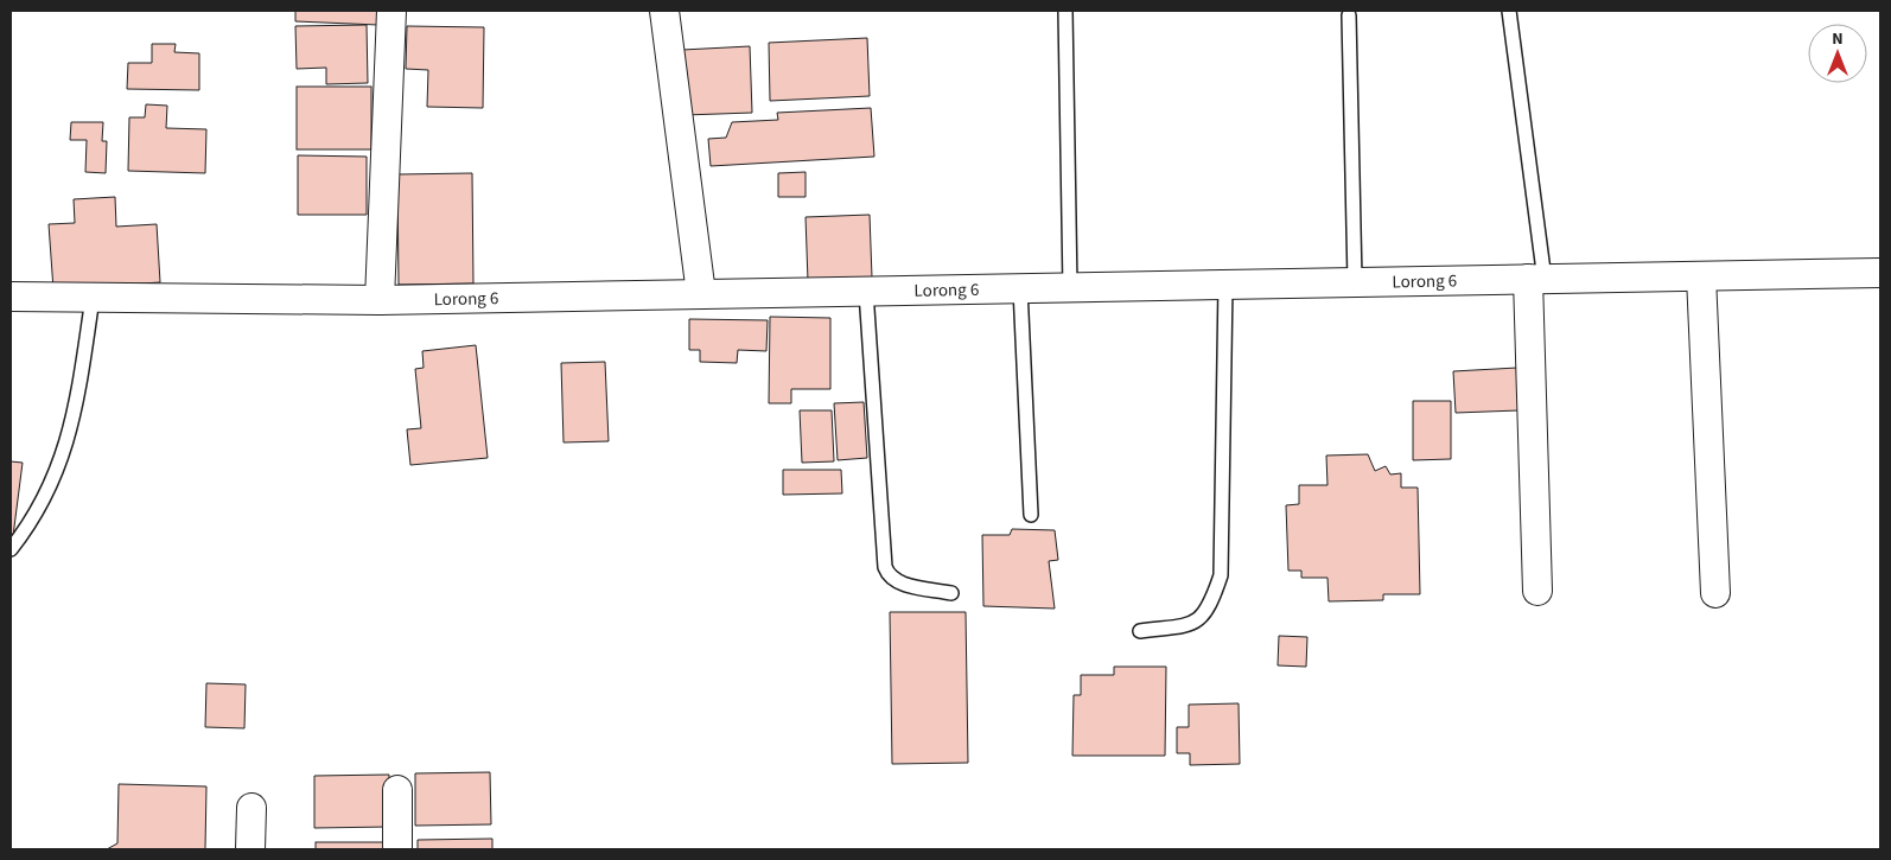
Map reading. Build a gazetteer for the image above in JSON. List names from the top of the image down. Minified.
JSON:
{"streets":{"street":["Lorong 6"]},"north":"top"}
